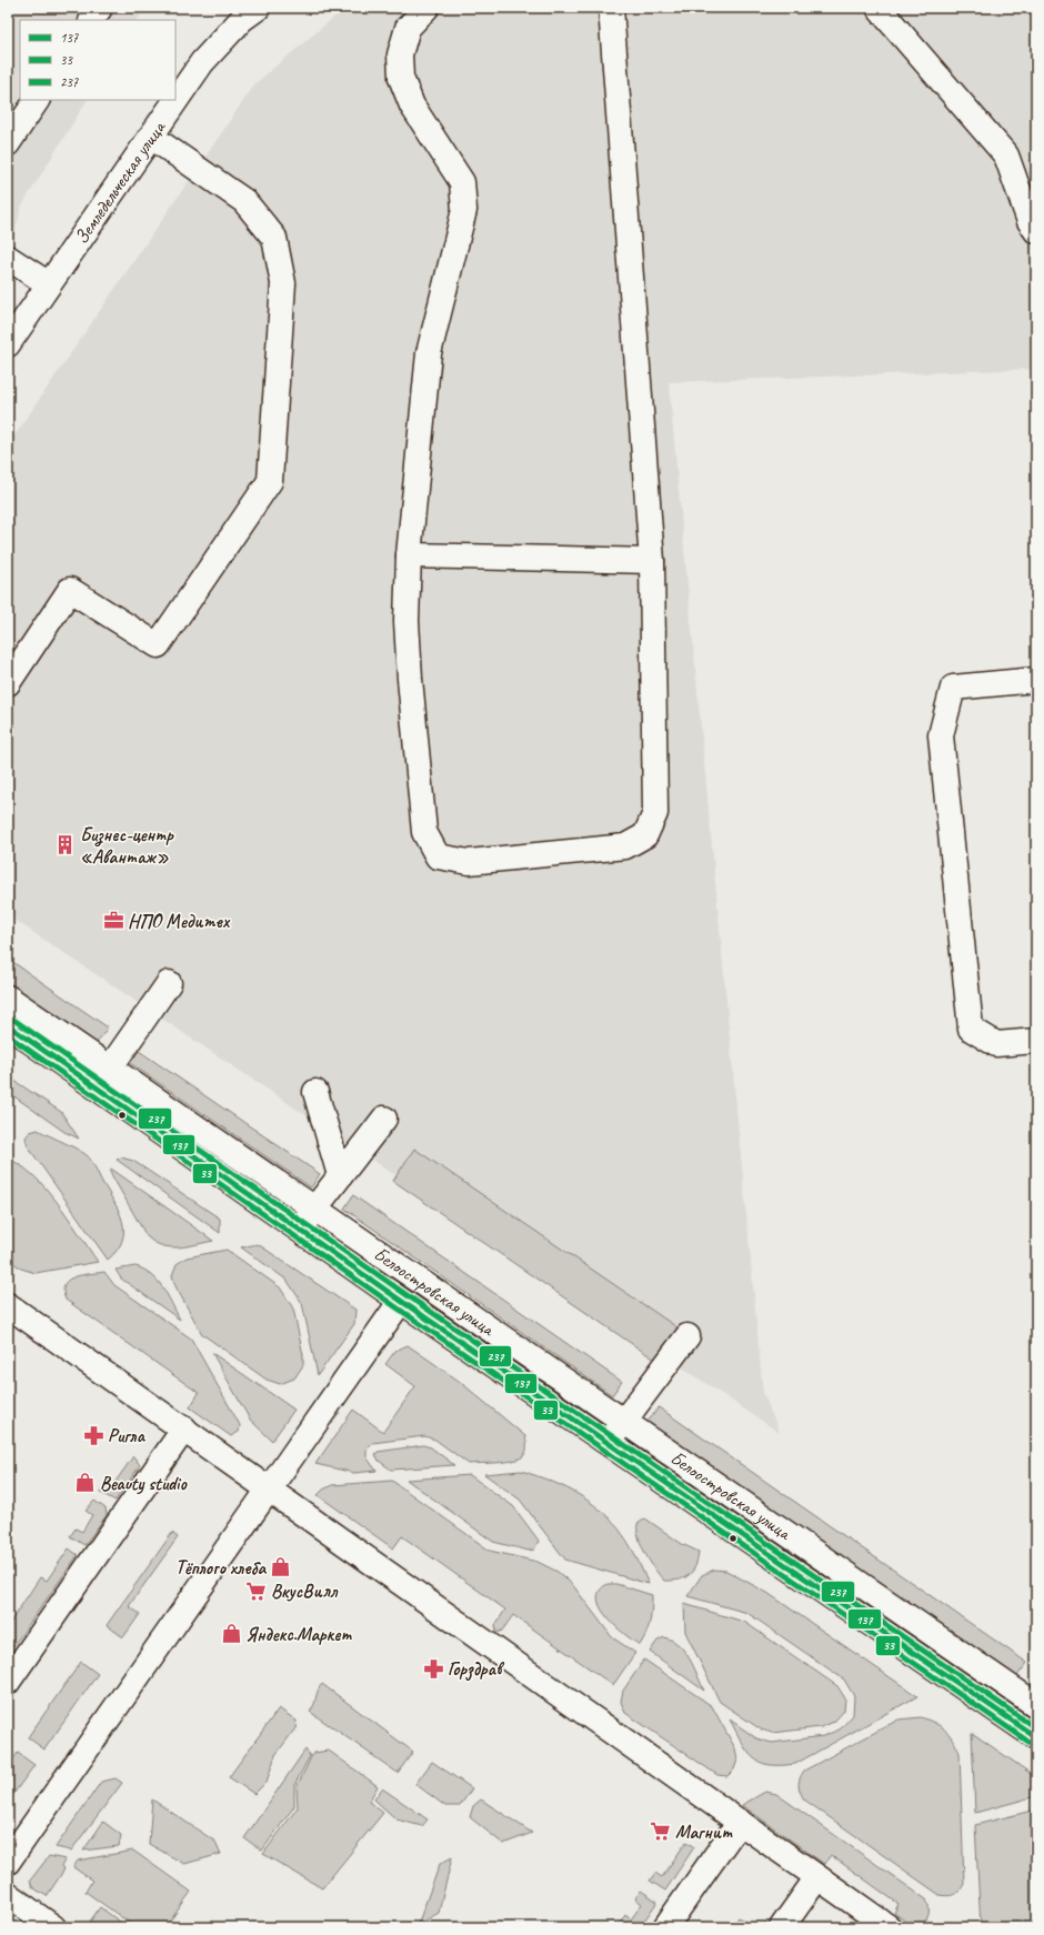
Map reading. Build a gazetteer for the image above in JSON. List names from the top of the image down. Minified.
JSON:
{"streets":{"street":["Земледельческая улица","Белоостровская улица"]},"places":{"building":["Бизнес-центр «Авантаж»"],"office":["НПО Медитех"],"pharmacy":["Ригла","Горздрав"],"shop":["Beauty studio","Тёплого хлеба","Яндекс.Маркет"],"supermarket":["ВкусВилл","Магнит"]},"lines":["transit line 237","transit line 137","transit line 33"],"legend":["137","33","237"]}
